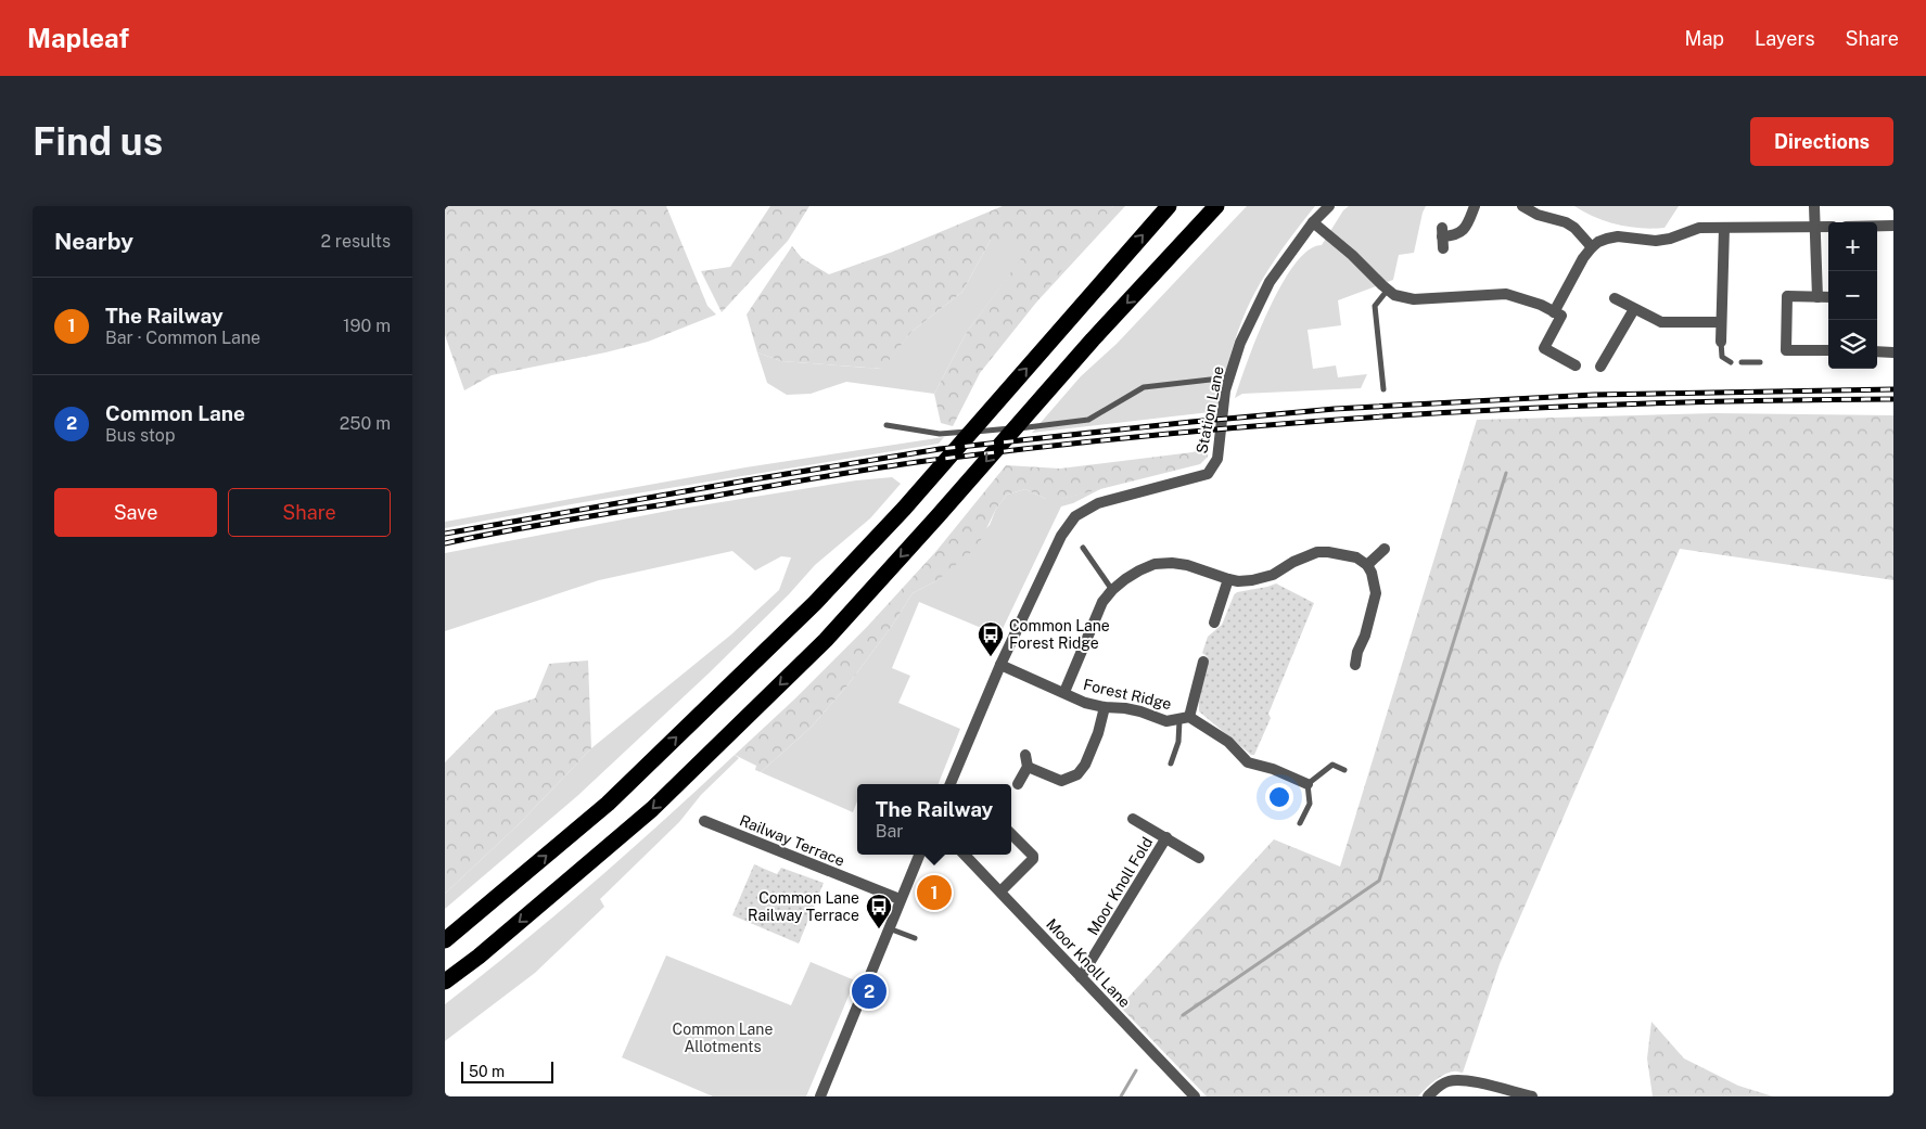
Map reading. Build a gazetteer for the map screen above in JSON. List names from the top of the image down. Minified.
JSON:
{"streets":{"street":["Station Lane","Forest Ridge","Railway Terrace","Moor Knoll Fold","Moor Knoll Lane"]},"crossings":[["Station Lane","Forest Ridge"],["Moor Knoll Fold","Moor Knoll Lane"]],"parks":["Common Lane Allotments"],"places":{"bus stop":["Common Lane Forest Ridge","Common Lane Railway Terrace"]},"scale_bar":"50 m","page":{"header":"Mapleaf","nav":["Map","Layers","Share"],"buttons":["Directions",["Save","Share"]],"title":"Find us","heading":["Nearby","2 results"],"map_buttons":["+","−"],"list":[{"mark":"1","name":"The Railway","note":"Bar · Common Lane","value":"190 m"},{"mark":"2","name":"Common Lane","note":"Bus stop","value":"250 m"}],"popup":["The Railway","Bar"],"pins":["1","2"],"scale":"50 m"}}
